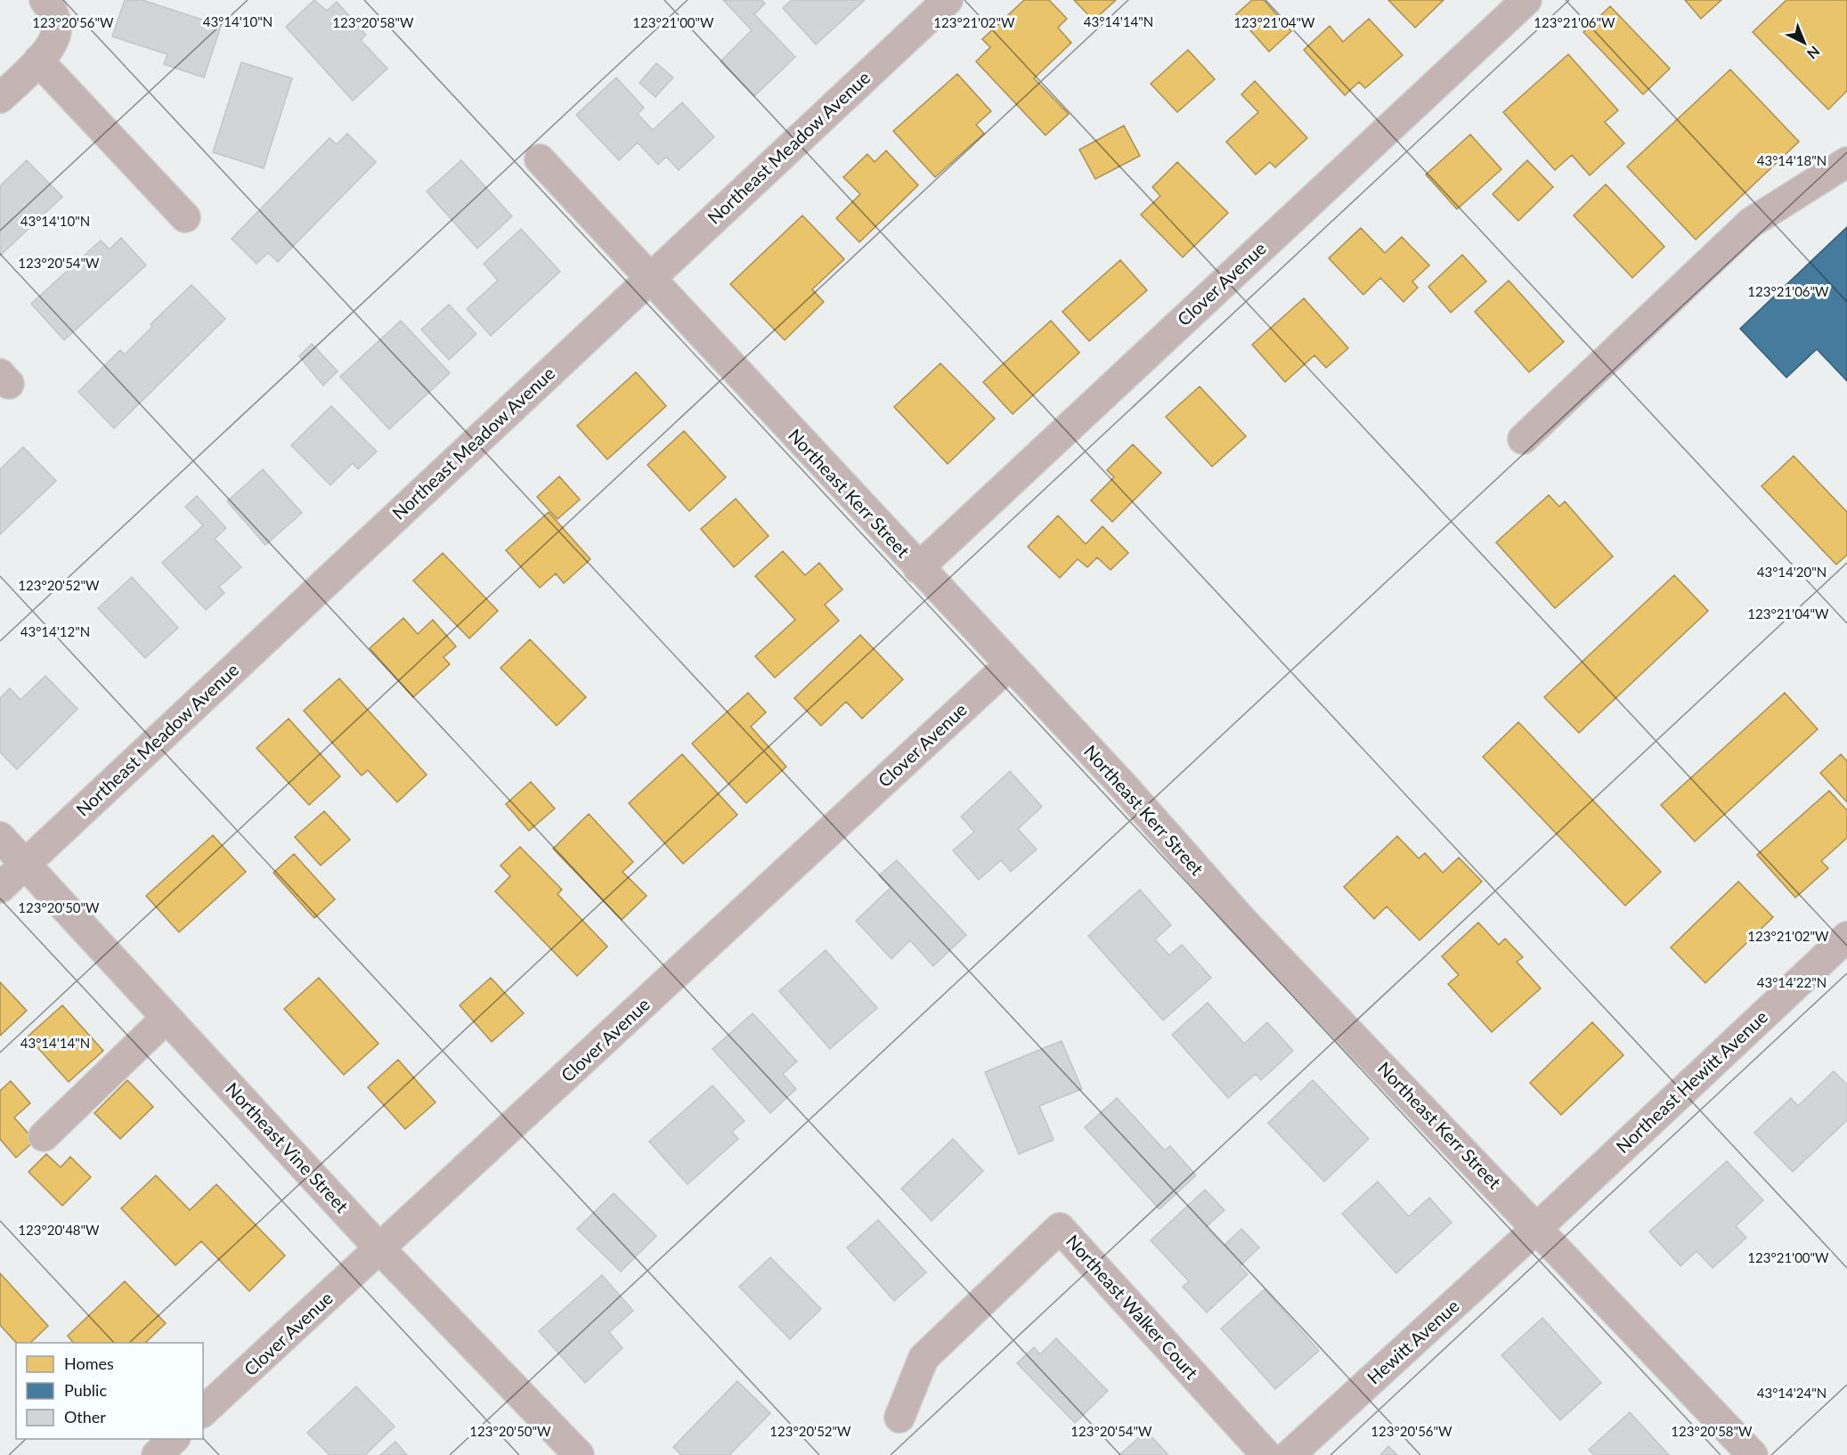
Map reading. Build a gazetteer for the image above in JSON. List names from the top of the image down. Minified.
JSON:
{"streets":{"street":["Northeast Meadow Avenue","Clover Avenue","Northeast Kerr Street","Northeast Hewitt Avenue","Northeast Vine Street","Northeast Walker Court","Hewitt Avenue"]},"crossings":[["Northeast Meadow Avenue","Northeast Kerr Street"],["Northeast Meadow Avenue","Northeast Vine Street"],["Clover Avenue","Northeast Kerr Street"],["Clover Avenue","Northeast Vine Street"],["Northeast Kerr Street","Northeast Hewitt Avenue"],["Northeast Kerr Street","Hewitt Avenue"],["Northeast Hewitt Avenue","Hewitt Avenue"]],"legend":["Homes","Public","Other"],"north":"bottom right","coordinates":["43°14'10\"N","43°14'14\"N","123°20'56\"W","123°20'58\"W","123°21'00\"W","123°21'02\"W","123°21'04\"W","123°21'06\"W","43°14'18\"N","123°20'54\"W","43°14'20\"N","123°20'52\"W","43°14'12\"N","123°20'50\"W","43°14'22\"N","123°20'48\"W","43°14'24\"N"]}
